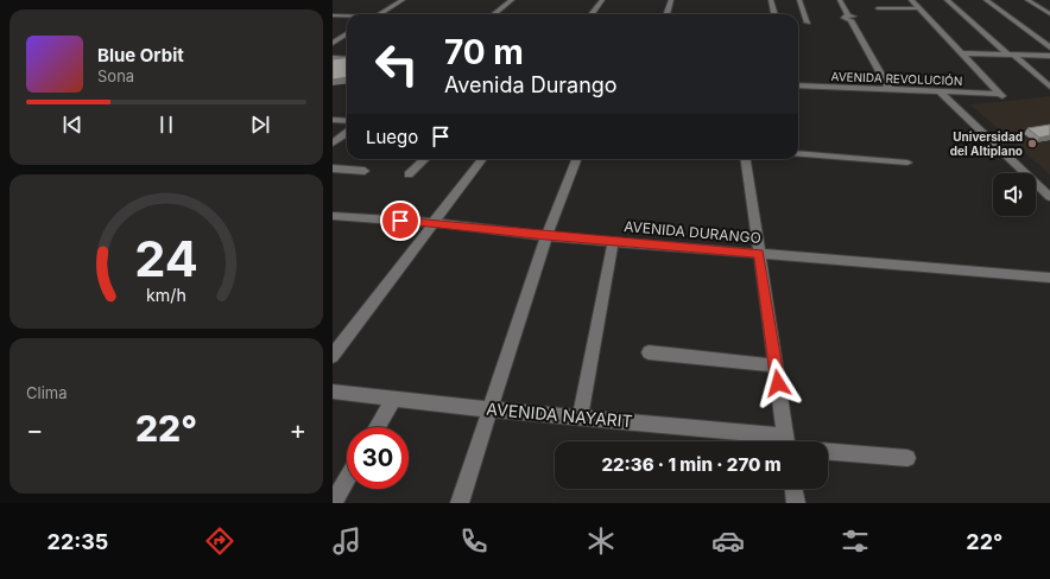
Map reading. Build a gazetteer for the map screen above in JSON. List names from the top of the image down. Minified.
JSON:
{"streets":{"street":["AVENIDA REVOLUCIÓN","AVENIDA DURANGO","AVENIDA NAYARIT"]},"places":["Universidad del Altiplano"],"page":{"turn":["70 m","Avenida Durango"],"song":["Blue Orbit","Sona"],"then":"Luego","tile":"Clima","heat":["−","22°","+"],"limit":"30","trip":"22:36 · 1 min · 270 m","tabs":["22:35","22°"],"gauge":["24","km/h"]}}
